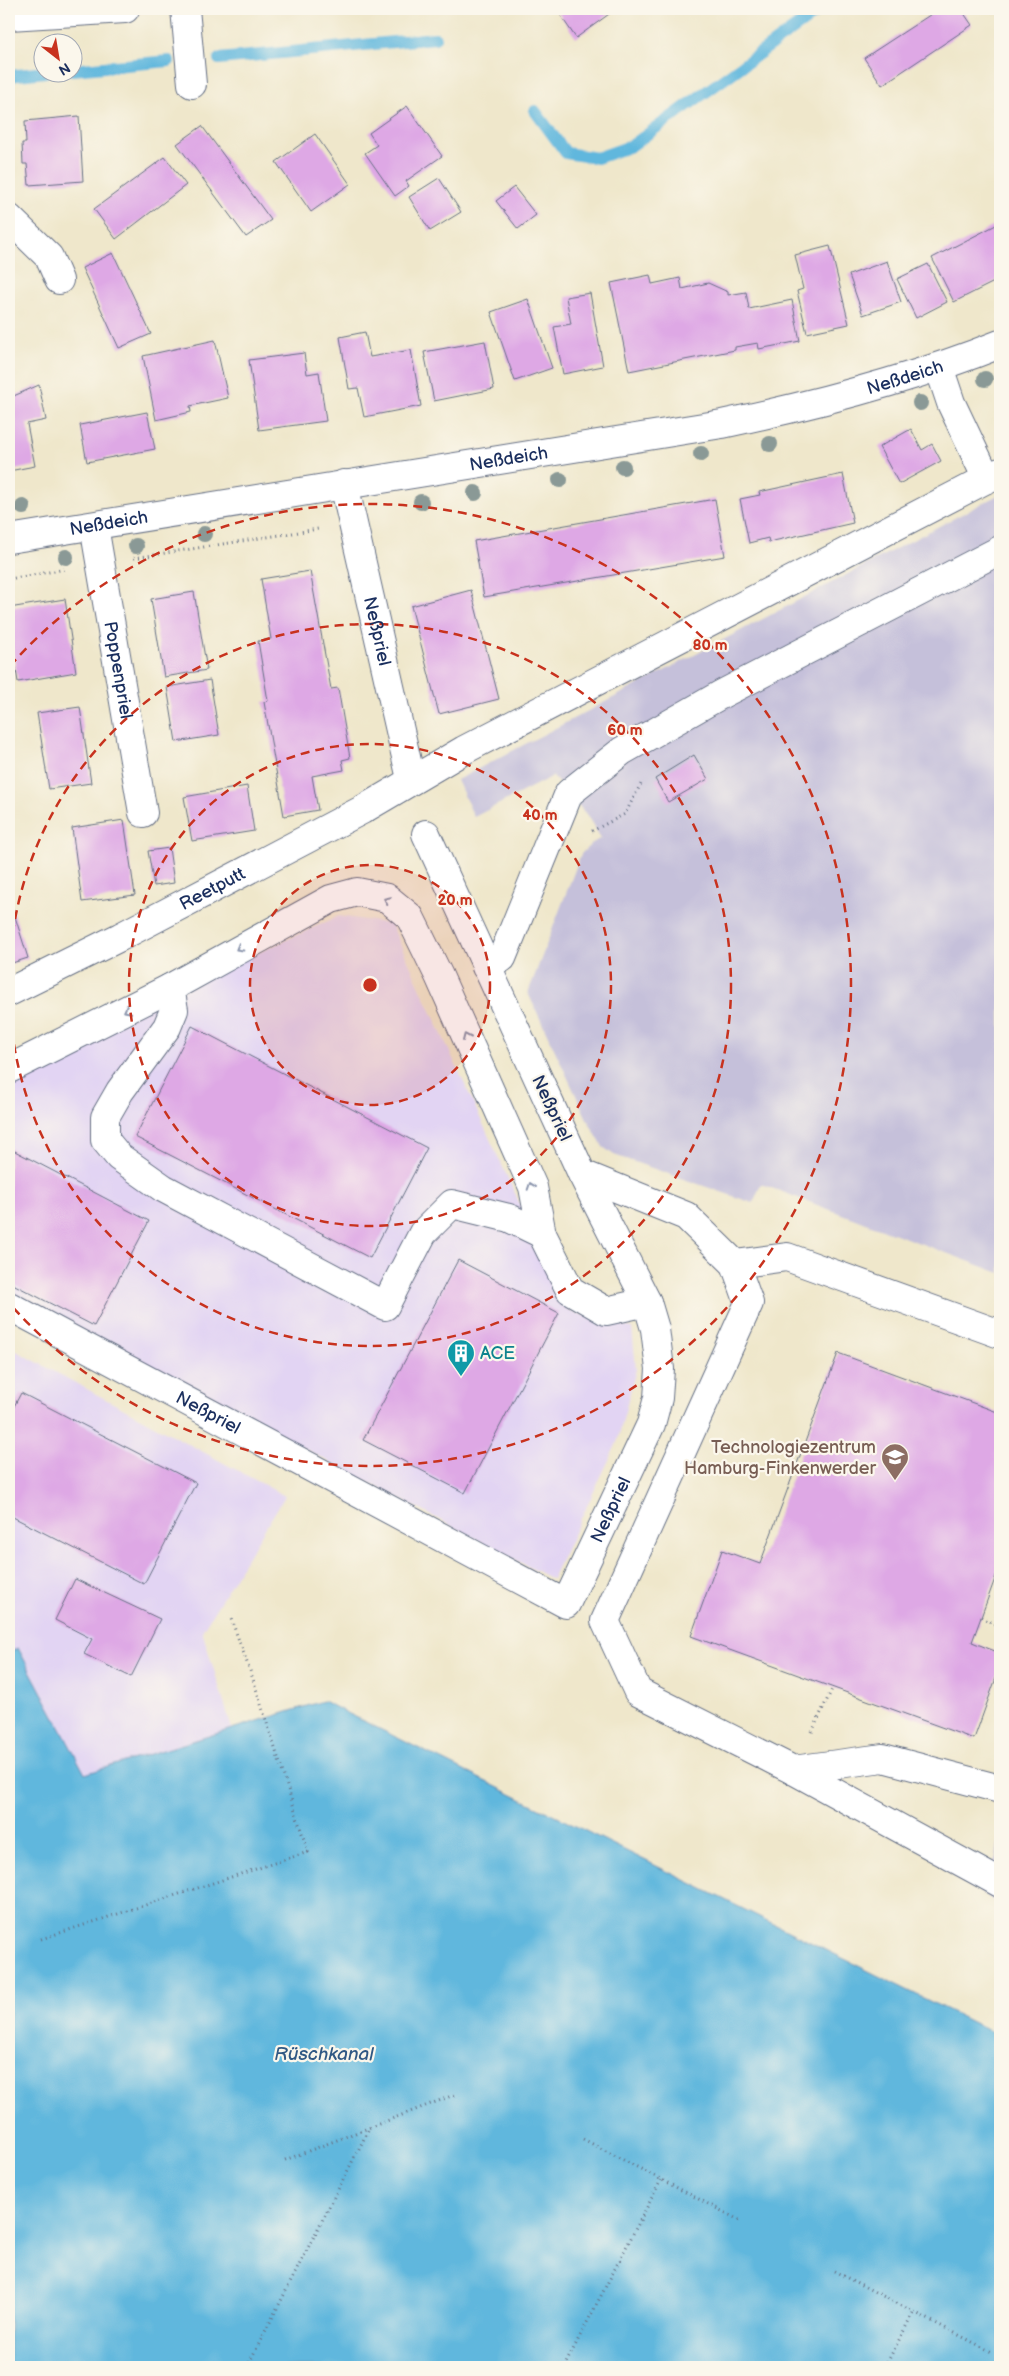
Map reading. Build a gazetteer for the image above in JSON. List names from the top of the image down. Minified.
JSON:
{"streets":{"street":["Neßdeich","Neßpriel","Poppenpriel","Reetputt"]},"crossings":[["Neßdeich","Neßpriel"],["Neßdeich","Poppenpriel"],["Neßpriel","Reetputt"]],"water":["Rüschkanal"],"places":{"building":["ACE"],"school or university":["Technologiezentrum Hamburg-Finkenwerder"]},"north":"bottom right","rings":["80 m","60 m","40 m","20 m"]}
